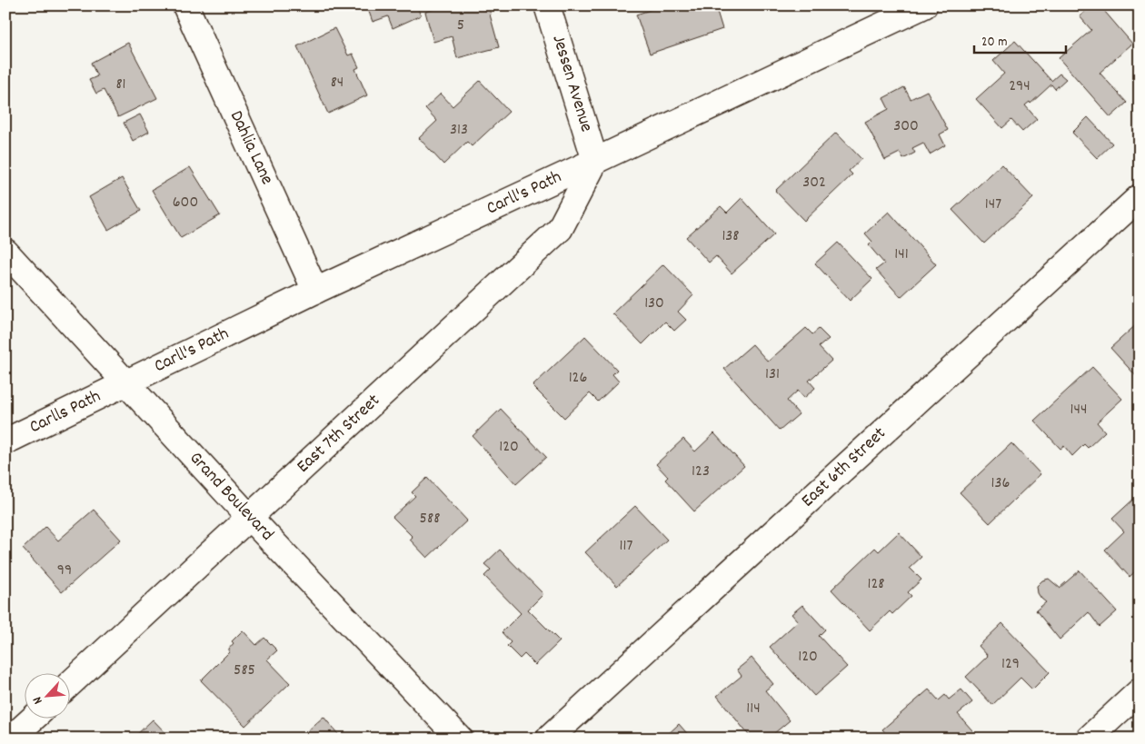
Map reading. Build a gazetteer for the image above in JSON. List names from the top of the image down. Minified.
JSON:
{"streets":{"street":["Jessen Avenue","Dahlia Lane","Carll's Path","Carlls Path","East 7th Street","East 6th Street","Grand Boulevard"]},"crossings":[["Jessen Avenue","Carll's Path"],["Jessen Avenue","East 7th Street"],["Dahlia Lane","Carll's Path"],["Carll's Path","Carlls Path"],["Carll's Path","East 7th Street"],["Carll's Path","Grand Boulevard"],["Carlls Path","Grand Boulevard"],["East 7th Street","Grand Boulevard"]],"house_numbers":["5","84","81","294","300","313","302","600","147","138","141","130","131","126","144","120","123","136","588","117","99","128","120","129","585","114"],"scale_bar":"20 m","north":"bottom left"}
